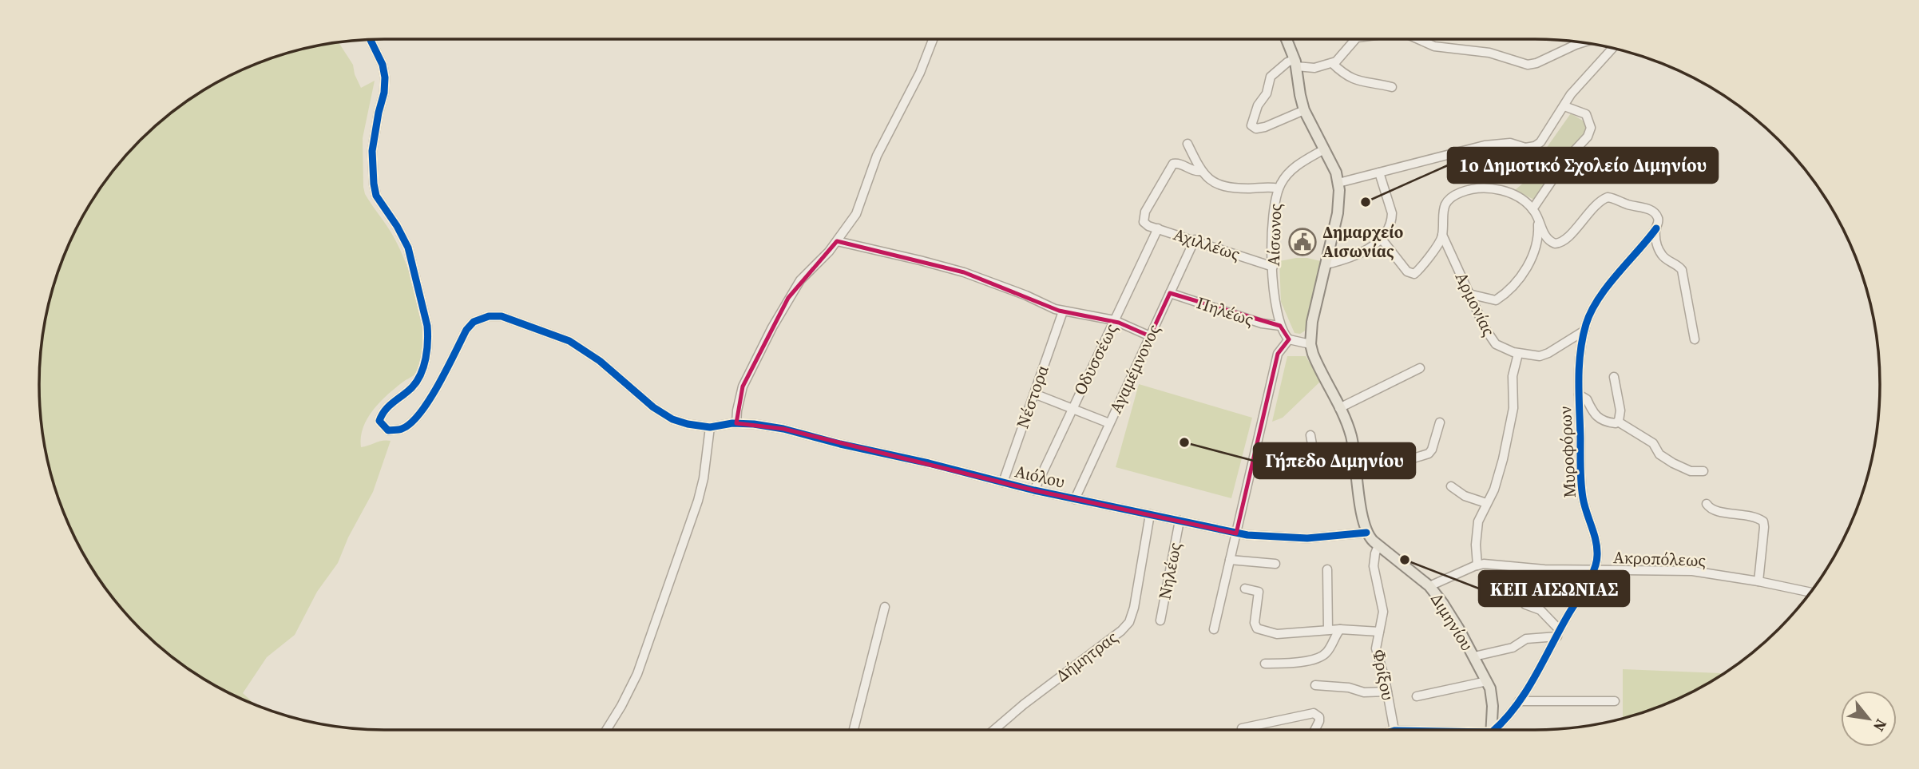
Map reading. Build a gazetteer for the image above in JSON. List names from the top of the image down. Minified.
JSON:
{"streets":{"main road":["Διμηνίου"],"street":["Αίσωνος","Αχιλλέως","Αρμονίας","Πηλέως","Οδυσσέως","Αγαμέμνονος","Νέστορα","Μυροφόρων","Αιόλου","Ακροπόλεως","Νηλέως","Δήμητρας","Φρίξου"]},"crossings":[["Αίσωνος","Αχιλλέως"],["Αίσωνος","Πηλέως"],["Αχιλλέως","Οδυσσέως"],["Αχιλλέως","Αγαμέμνονος"],["Αρμονίας","Μυροφόρων"],["Πηλέως","Αγαμέμνονος"],["Οδυσσέως","Αιόλου"],["Αγαμέμνονος","Αιόλου"],["Νέστορα","Αιόλου"],["Μυροφόρων","Ακροπόλεως"],["Αιόλου","Νηλέως"],["Αιόλου","Διμηνίου"],["Αιόλου","Δήμητρας"],["Ακροπόλεως","Διμηνίου"],["Διμηνίου","Φρίξου"]],"places":{"other":["1ο Δημοτικό Σχολείο Διμηνίου","Γήπεδο Διμηνίου","ΚΕΠ ΑΙΣΩΝΙΑΣ"],"public building":["Δημαρχείο Αισωνίας"]},"north":"bottom right"}
